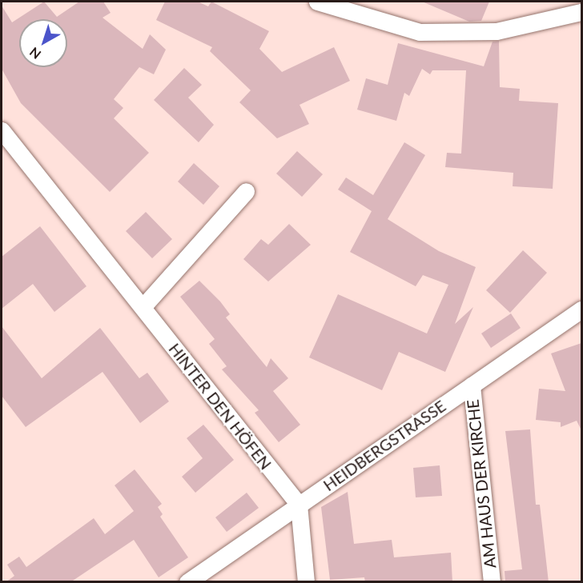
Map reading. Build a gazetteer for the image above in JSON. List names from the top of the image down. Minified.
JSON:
{"streets":{"street":["HINTER DEN HÖFEN","HEIDBERGSTRASSE","AM HAUS DER KIRCHE"]},"crossings":[["HINTER DEN HÖFEN","HEIDBERGSTRASSE"],["HEIDBERGSTRASSE","AM HAUS DER KIRCHE"]],"north":"bottom left"}
